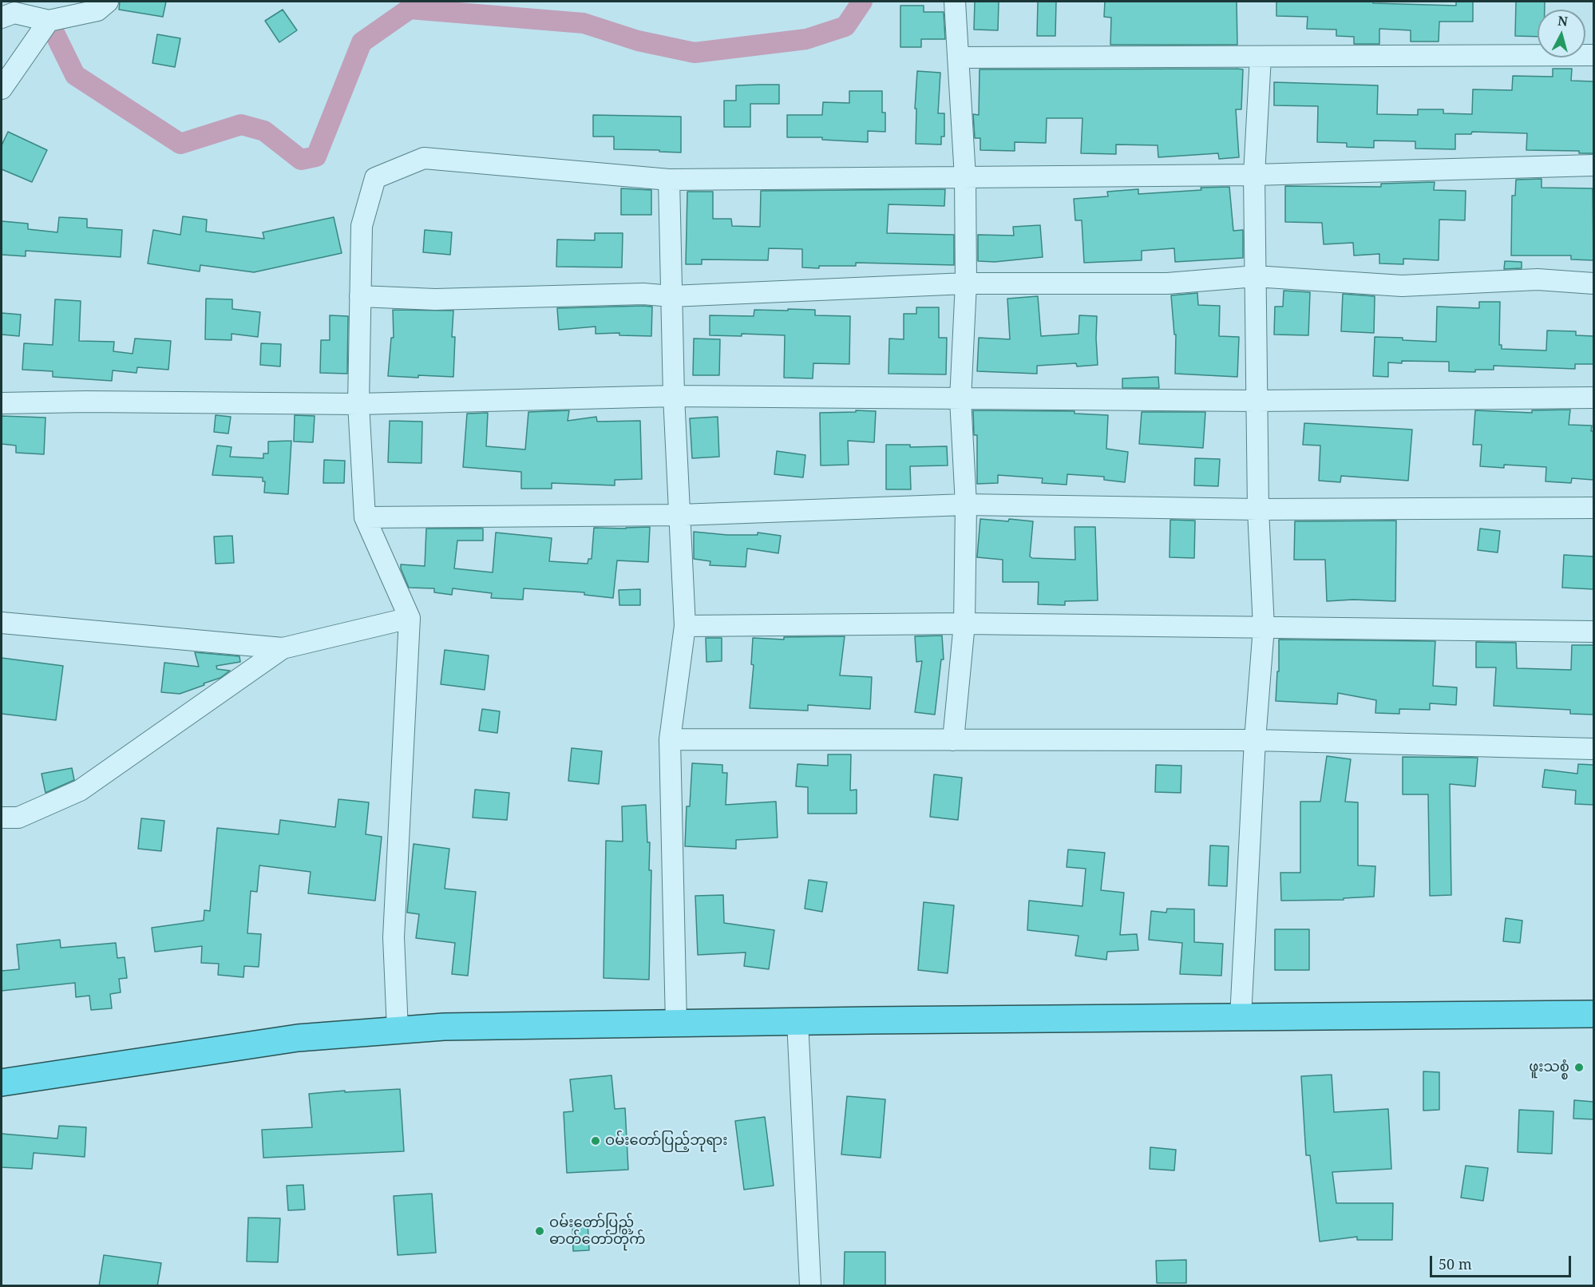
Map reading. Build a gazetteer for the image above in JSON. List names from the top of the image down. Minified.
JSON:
{"places":["ဖူးသစ္စံ","ဝမ်းတော်ပြည့်ဘုရား","ဝမ်းတော်ပြည့် ဓာတ်တော်တိုက်"],"scale_bar":"50 m","north":"top"}
